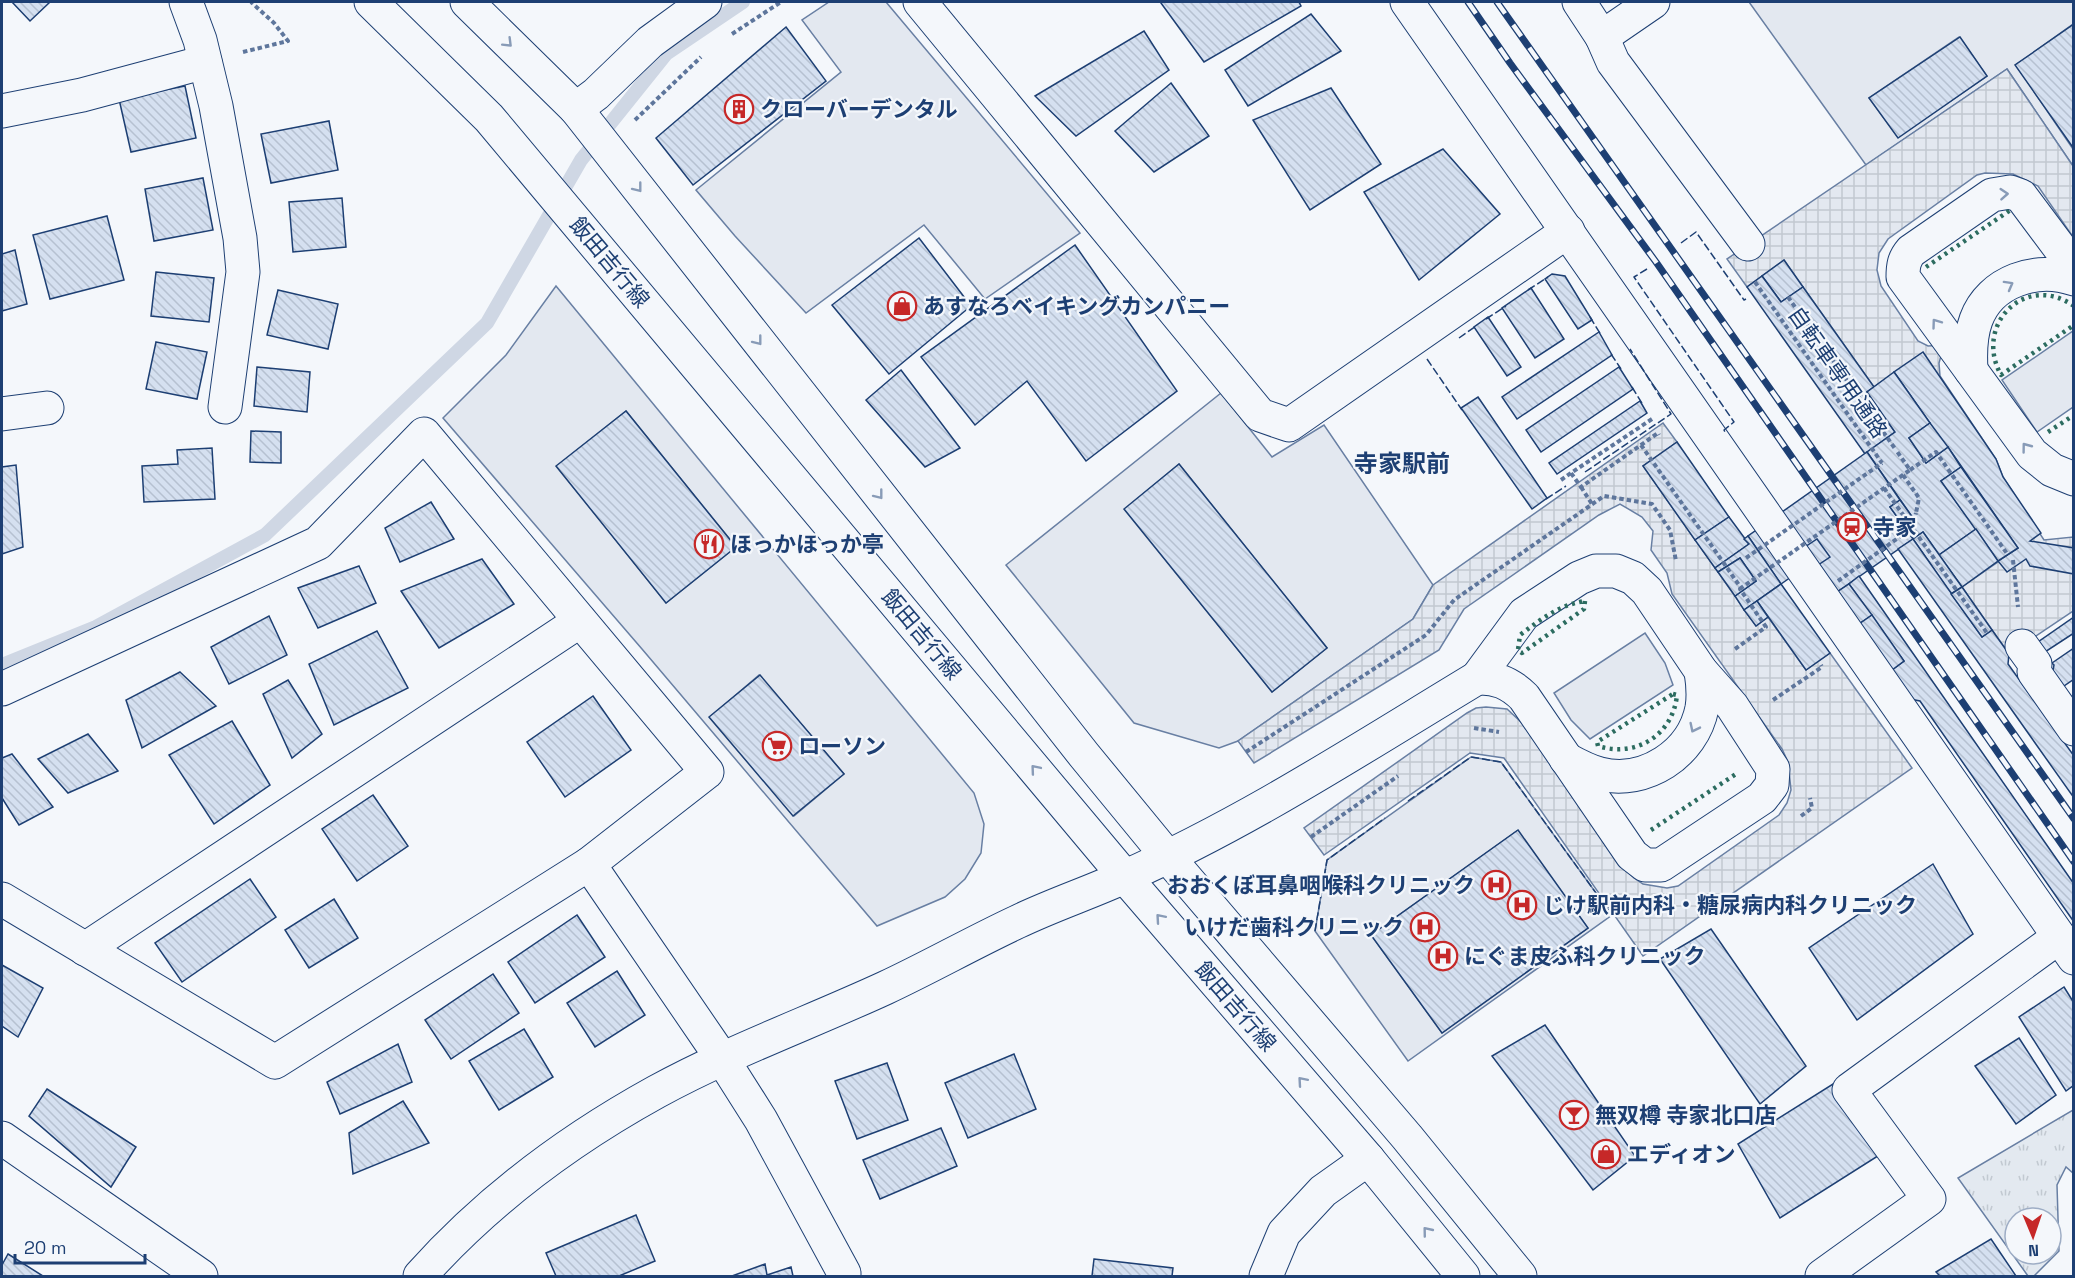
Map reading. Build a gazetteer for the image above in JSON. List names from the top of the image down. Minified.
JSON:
{"streets":{"street":["飯田吉行線"],"path":["自転車専用通路"]},"districts":["寺家駅前"],"places":{"building":["クローバーデンタル"],"shop":["あすなろベイキングカンパニー","エディオン"],"station":["寺家"],"restaurant":["ほっかほっか亭"],"supermarket":["ローソン"],"hospital":["おおくぼ耳鼻咽喉科クリニック","じけ駅前内科・糖尿病内科クリニック","いけだ歯科クリニック","にぐま皮ふ科クリニック"],"bar":["無双樽 寺家北口店"]},"scale_bar":"20 m","north":"bottom"}
